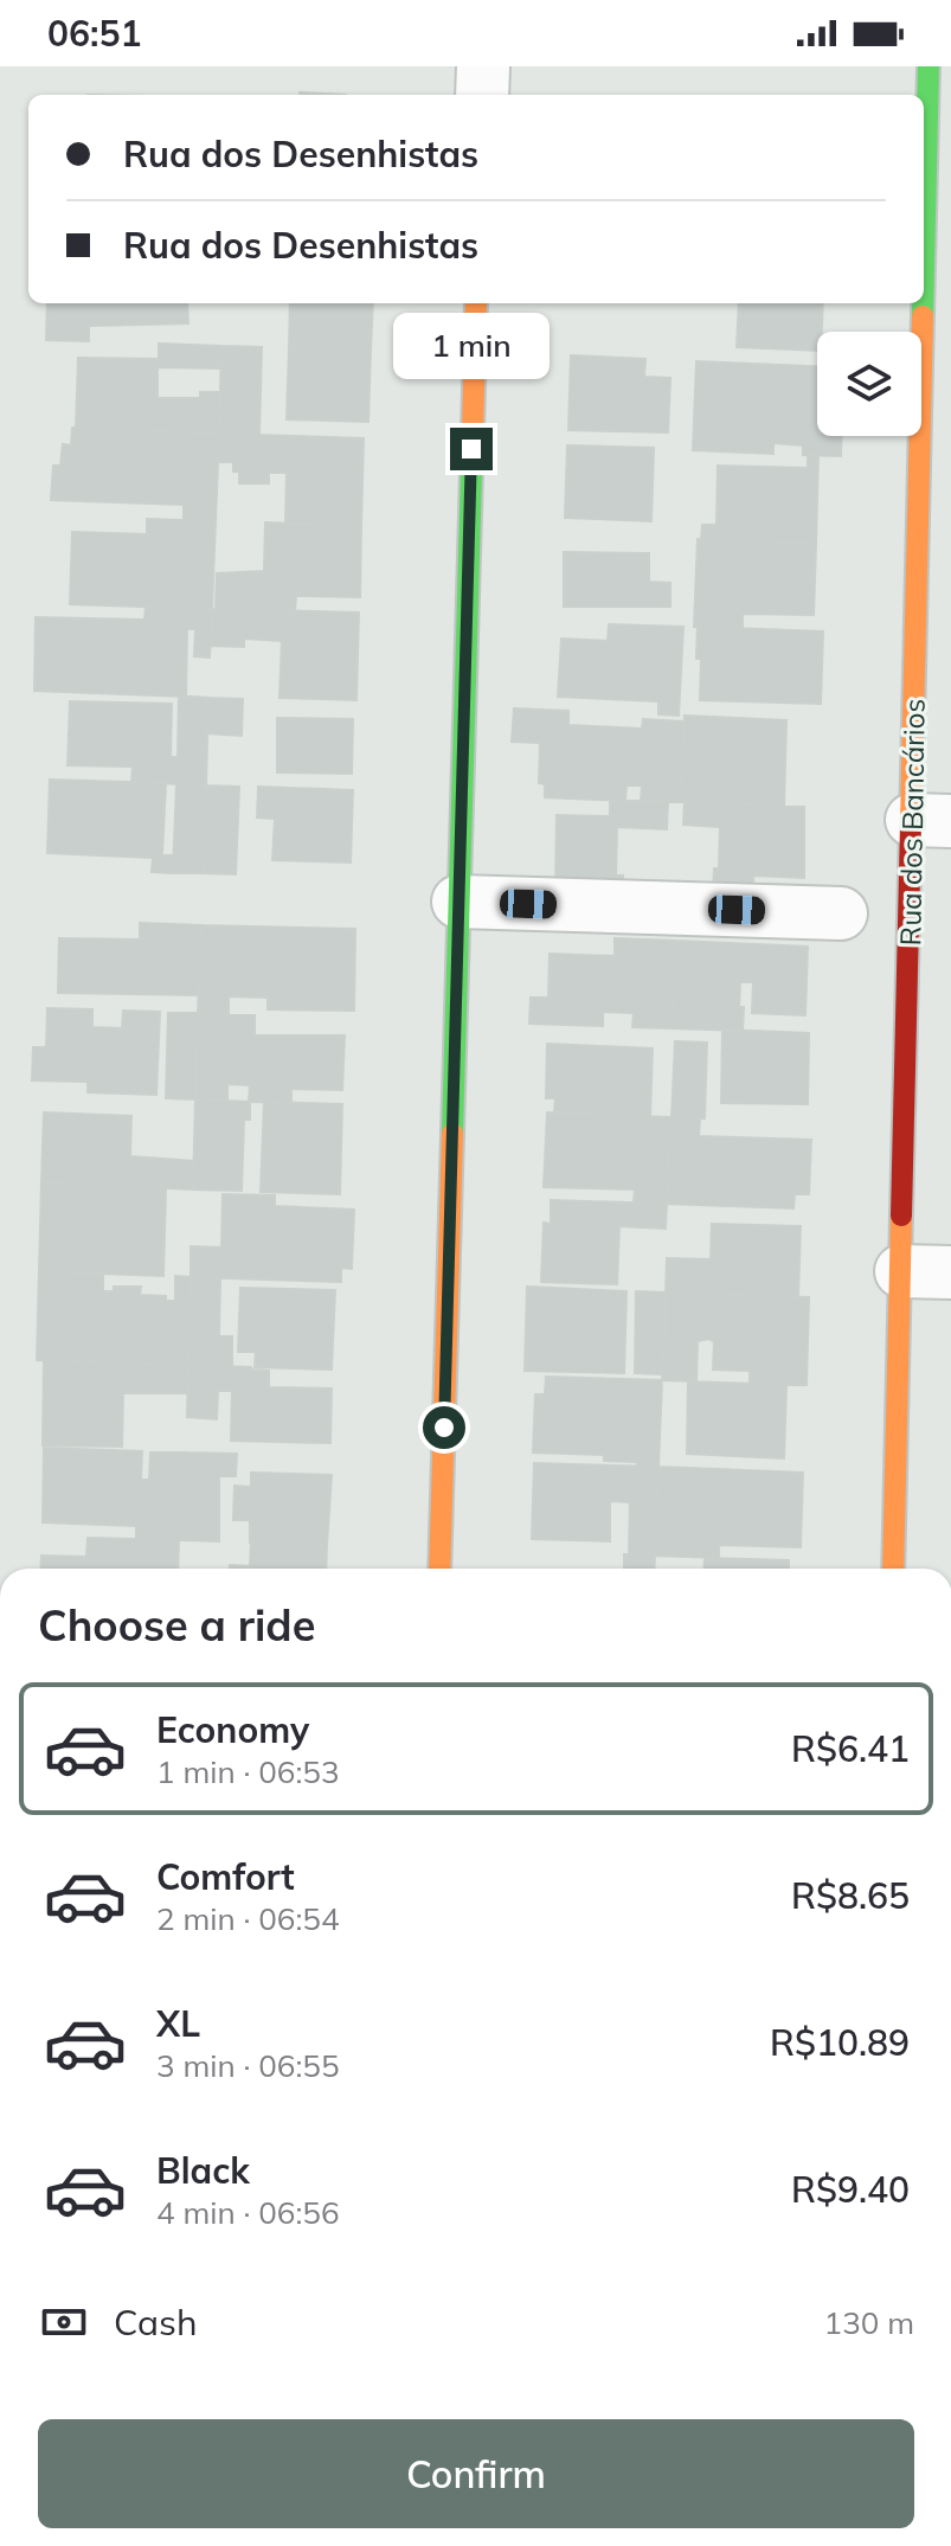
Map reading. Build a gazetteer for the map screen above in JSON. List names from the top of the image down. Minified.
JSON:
{"streets":{"street":["Rua dos Bancários"]},"page":{"status":"06:51","banner":["Rua dos Desenhistas","Rua dos Desenhistas"],"bubble":"1 min","heading":"Choose a ride","list":[{"name":"Economy","note":"1 min · 06:53","value":"R$6.41"},{"name":"Comfort","note":"2 min · 06:54","value":"R$8.65"},{"name":"XL","note":"3 min · 06:55","value":"R$10.89"},{"name":"Black","note":"4 min · 06:56","value":"R$9.40"}],"pay":["Cash","130 m"],"buttons":"Confirm"}}
